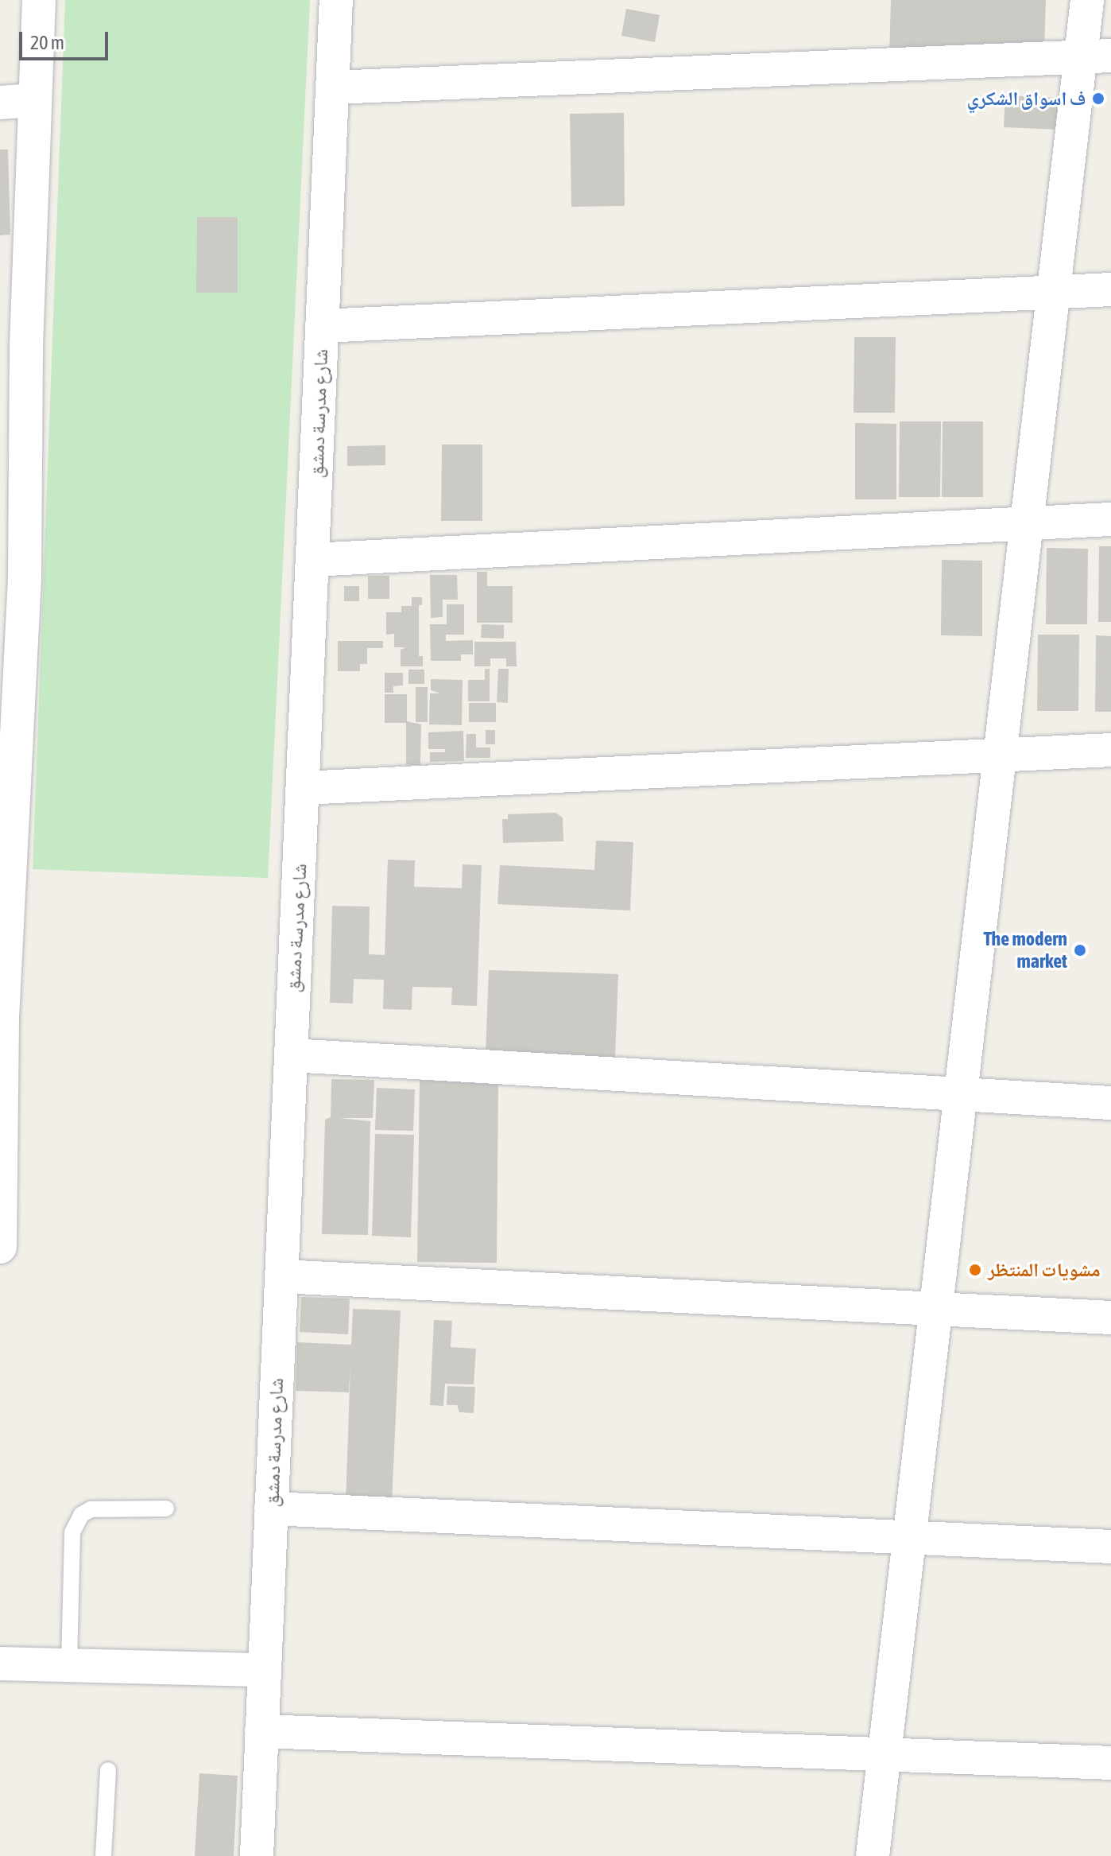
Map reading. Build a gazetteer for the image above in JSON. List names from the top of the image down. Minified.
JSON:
{"streets":{"street":["شارع مدرسة دمشق"]},"places":["ف اسواق الشكري","The modern market","مشويات المنتظر"],"scale_bar":"20 m"}
